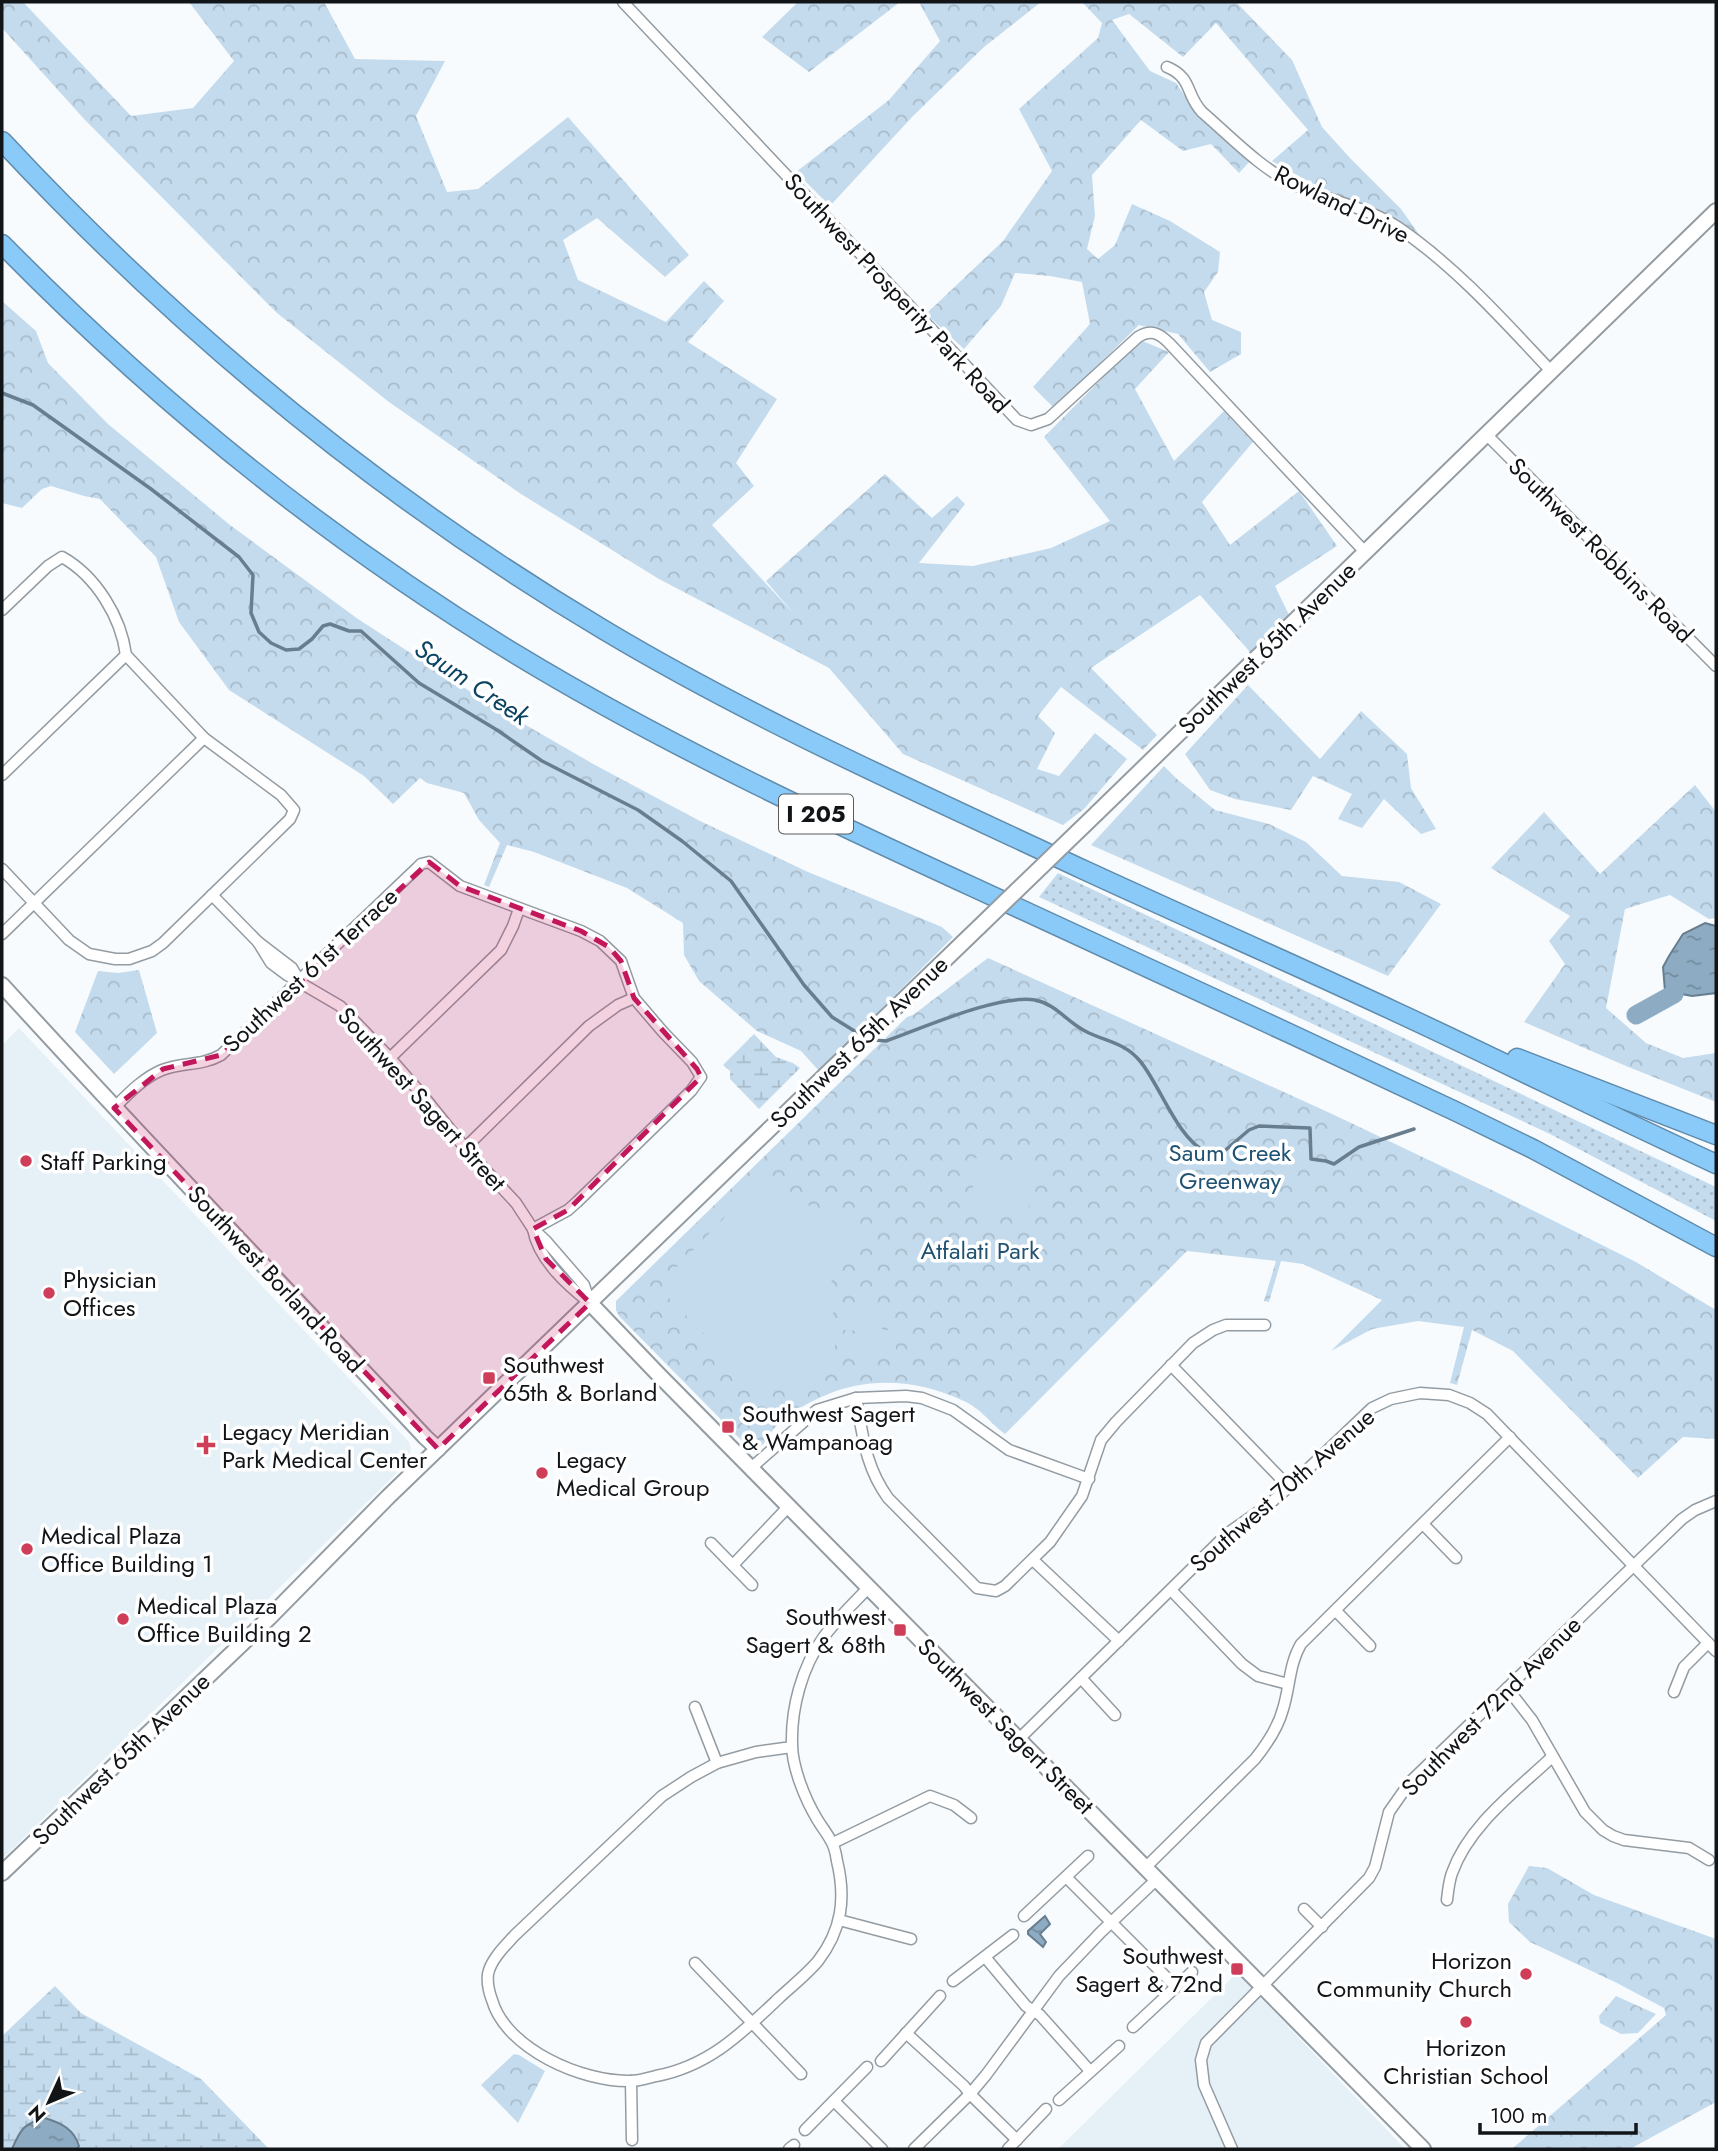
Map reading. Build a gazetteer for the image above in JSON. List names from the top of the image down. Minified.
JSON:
{"streets":{"highway":["I 205"],"main road":["Southwest 65th Avenue","Southwest Sagert Street","Southwest Borland Road"],"street":["Rowland Drive","Southwest Prosperity Park Road","Southwest Robbins Road","Southwest 61st Terrace","Southwest 70th Avenue","Southwest 72nd Avenue"]},"crossings":[["Rowland Drive","Southwest 65th Avenue"],["Southwest Prosperity Park Road","Southwest 65th Avenue"],["Southwest Robbins Road","Southwest 65th Avenue"],["Southwest 65th Avenue","Southwest Sagert Street"],["Southwest 65th Avenue","Southwest Borland Road"],["Southwest 61st Terrace","Southwest Sagert Street"],["Southwest 61st Terrace","Southwest Borland Road"],["Southwest Sagert Street","Southwest 70th Avenue"],["Southwest Sagert Street","Southwest 72nd Avenue"],["Southwest 70th Avenue","Southwest 72nd Avenue"]],"water":["Saum Creek"],"parks":["Saum Creek Greenway","Atfalati Park"],"places":{"other":["Staff Parking","Physician Offices","Legacy Medical Group","Medical Plaza Office Building 1","Medical Plaza Office Building 2","Horizon Community Church","Horizon Christian School"],"transit":["Southwest 65th & Borland","Southwest Sagert & Wampanoag","Southwest Sagert & 68th","Southwest Sagert & 72nd"],"health":["Legacy Meridian Park Medical Center"]},"scale_bar":"100 m","north":"bottom left"}
